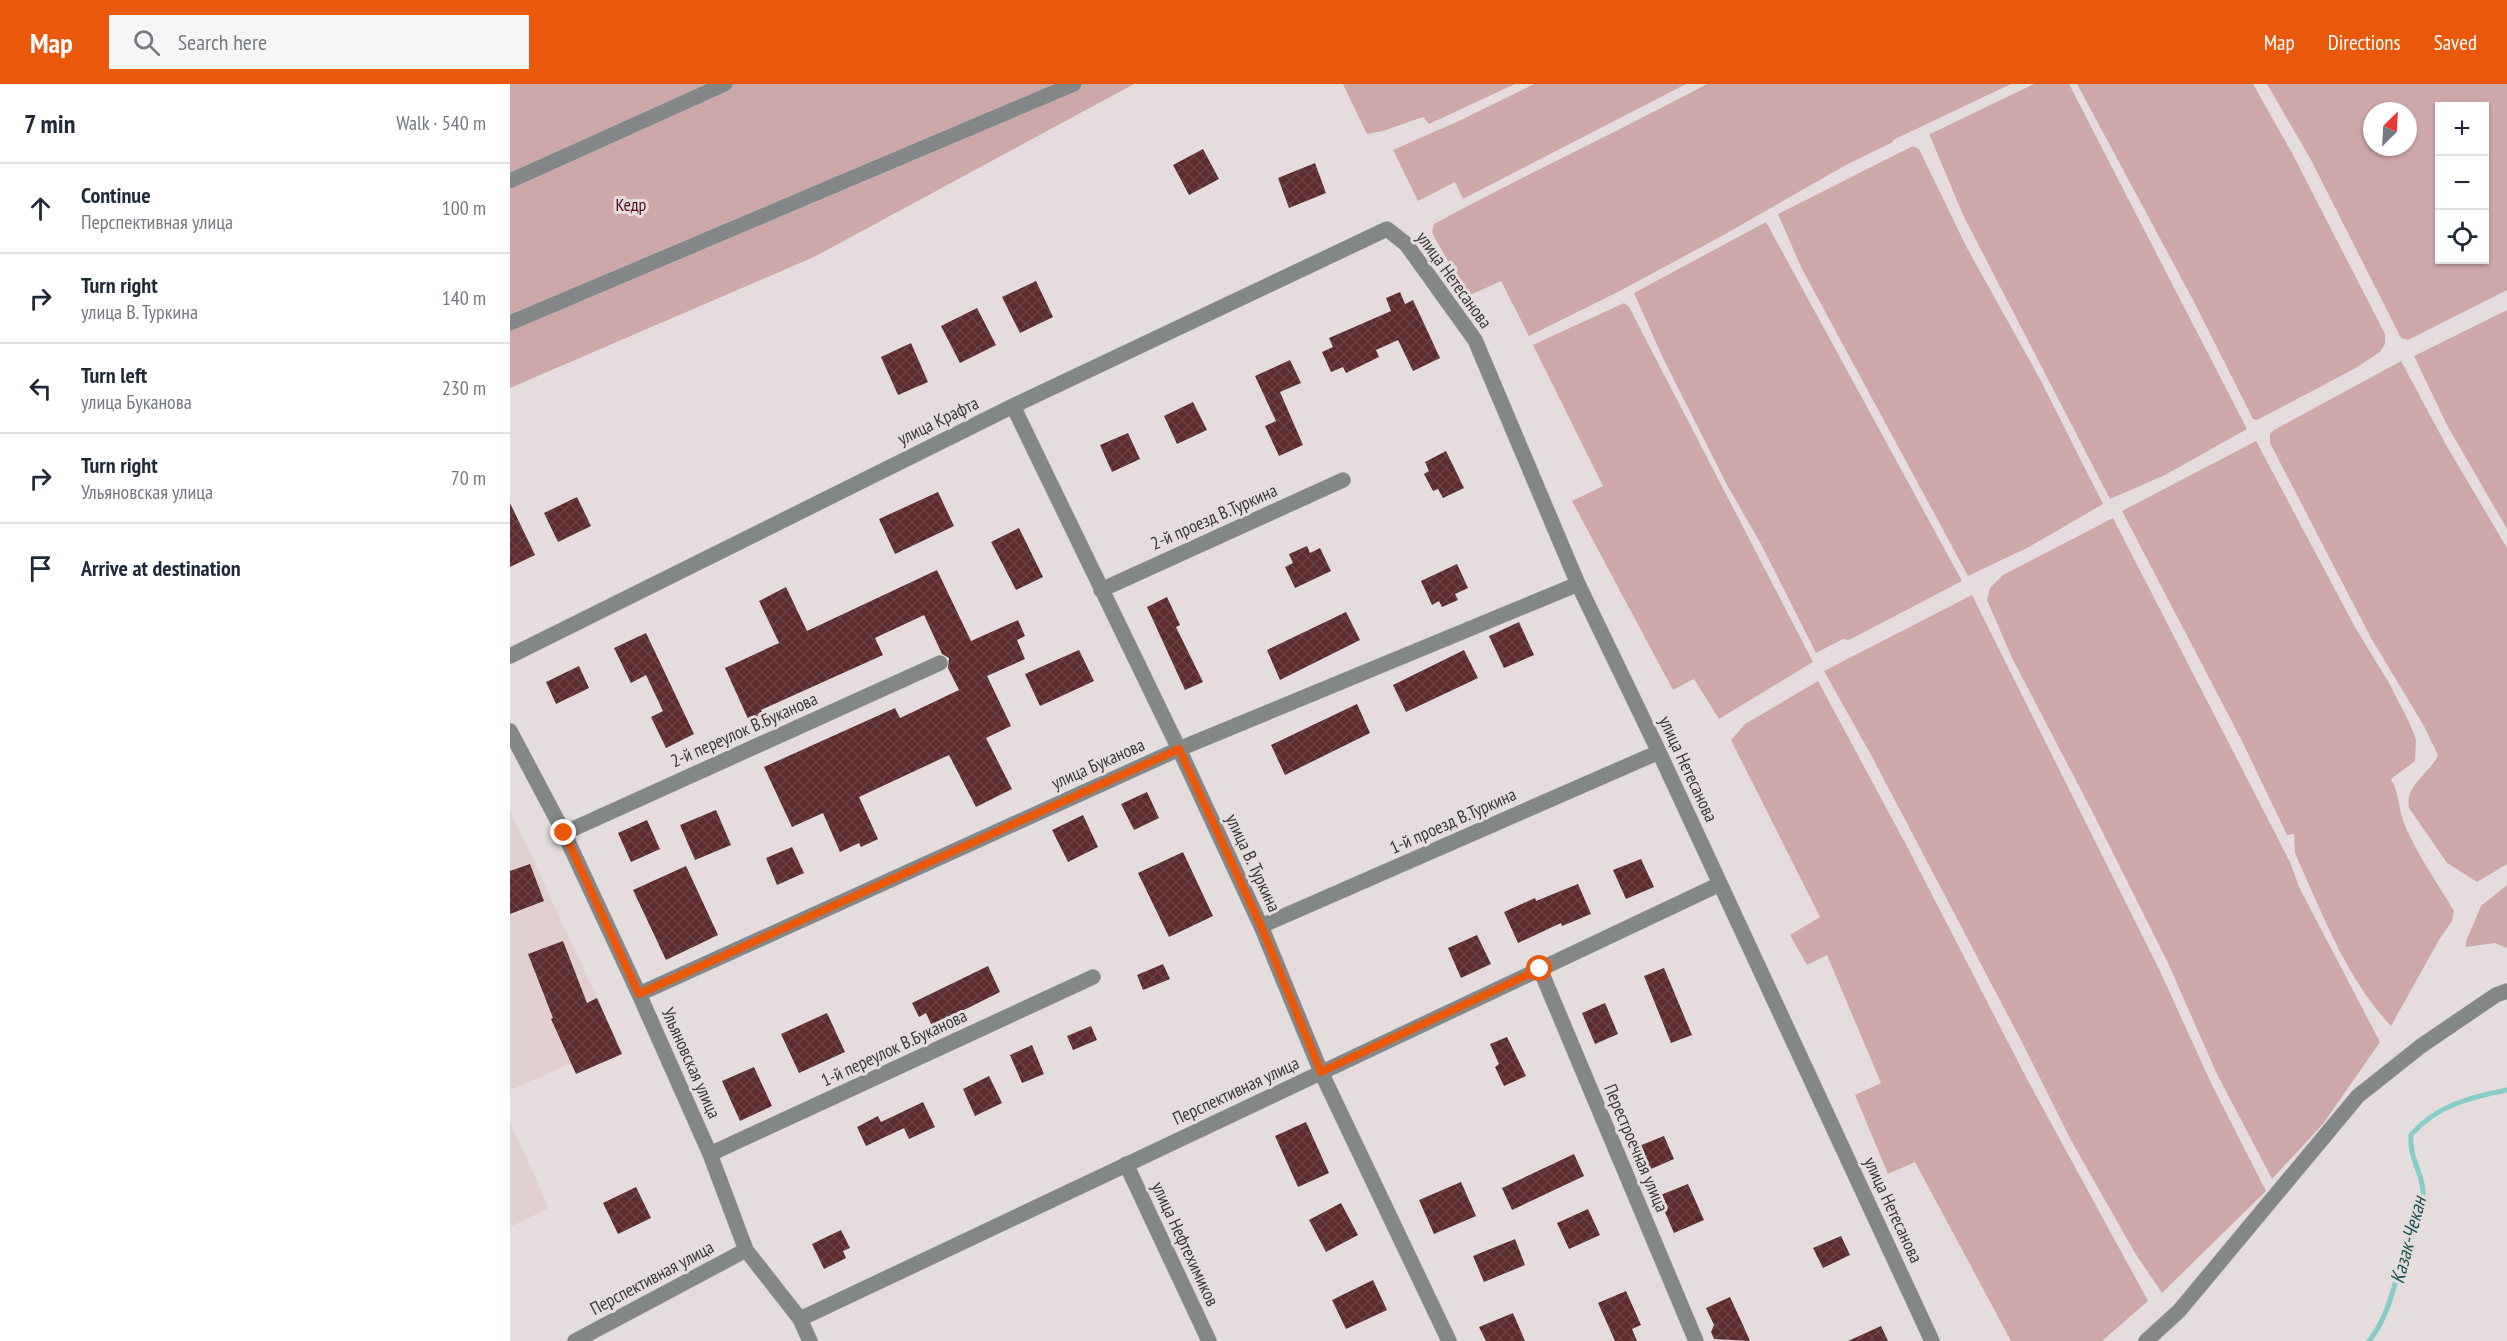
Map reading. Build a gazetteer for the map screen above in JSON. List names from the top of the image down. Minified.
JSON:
{"streets":{"street":["улица Нетесанова","улица Крафта","2-й проезд В.Туркина","2-й переулок В.Буканова","улица Буканова","1-й проезд В.Туркина","улица В. Туркина","1-й переулок В.Буканова","Ульяновская улица","Перспективная улица","Перестроечная улица","улица Нефтехимиков"]},"crossings":[["улица Нетесанова","улица Крафта"],["улица Нетесанова","улица Буканова"],["улица Нетесанова","1-й проезд В.Туркина"],["улица Нетесанова","Перспективная улица"],["улица Крафта","улица В. Туркина"],["2-й проезд В.Туркина","улица В. Туркина"],["2-й переулок В.Буканова","Ульяновская улица"],["улица Буканова","улица В. Туркина"],["улица Буканова","Ульяновская улица"],["1-й проезд В.Туркина","улица В. Туркина"],["улица В. Туркина","Перспективная улица"],["1-й переулок В.Буканова","Ульяновская улица"],["Ульяновская улица","Перспективная улица"],["Перспективная улица","Перестроечная улица"],["Перспективная улица","улица Нефтехимиков"]],"water":["Казак-Чекан"],"parks":["Кедр"],"north":"top right","page":{"header":"Map","search":"Search here","nav":["Map","Directions","Saved"],"heading":["7 min","Walk · 540 m"],"map_buttons":["+","−"],"list":[["Continue","Перспективная улица","100 m"],["Turn right","улица В. Туркина","140 m"],["Turn left","улица Буканова","230 m"],["Turn right","Ульяновская улица","70 m"],"Arrive at destination"]}}
